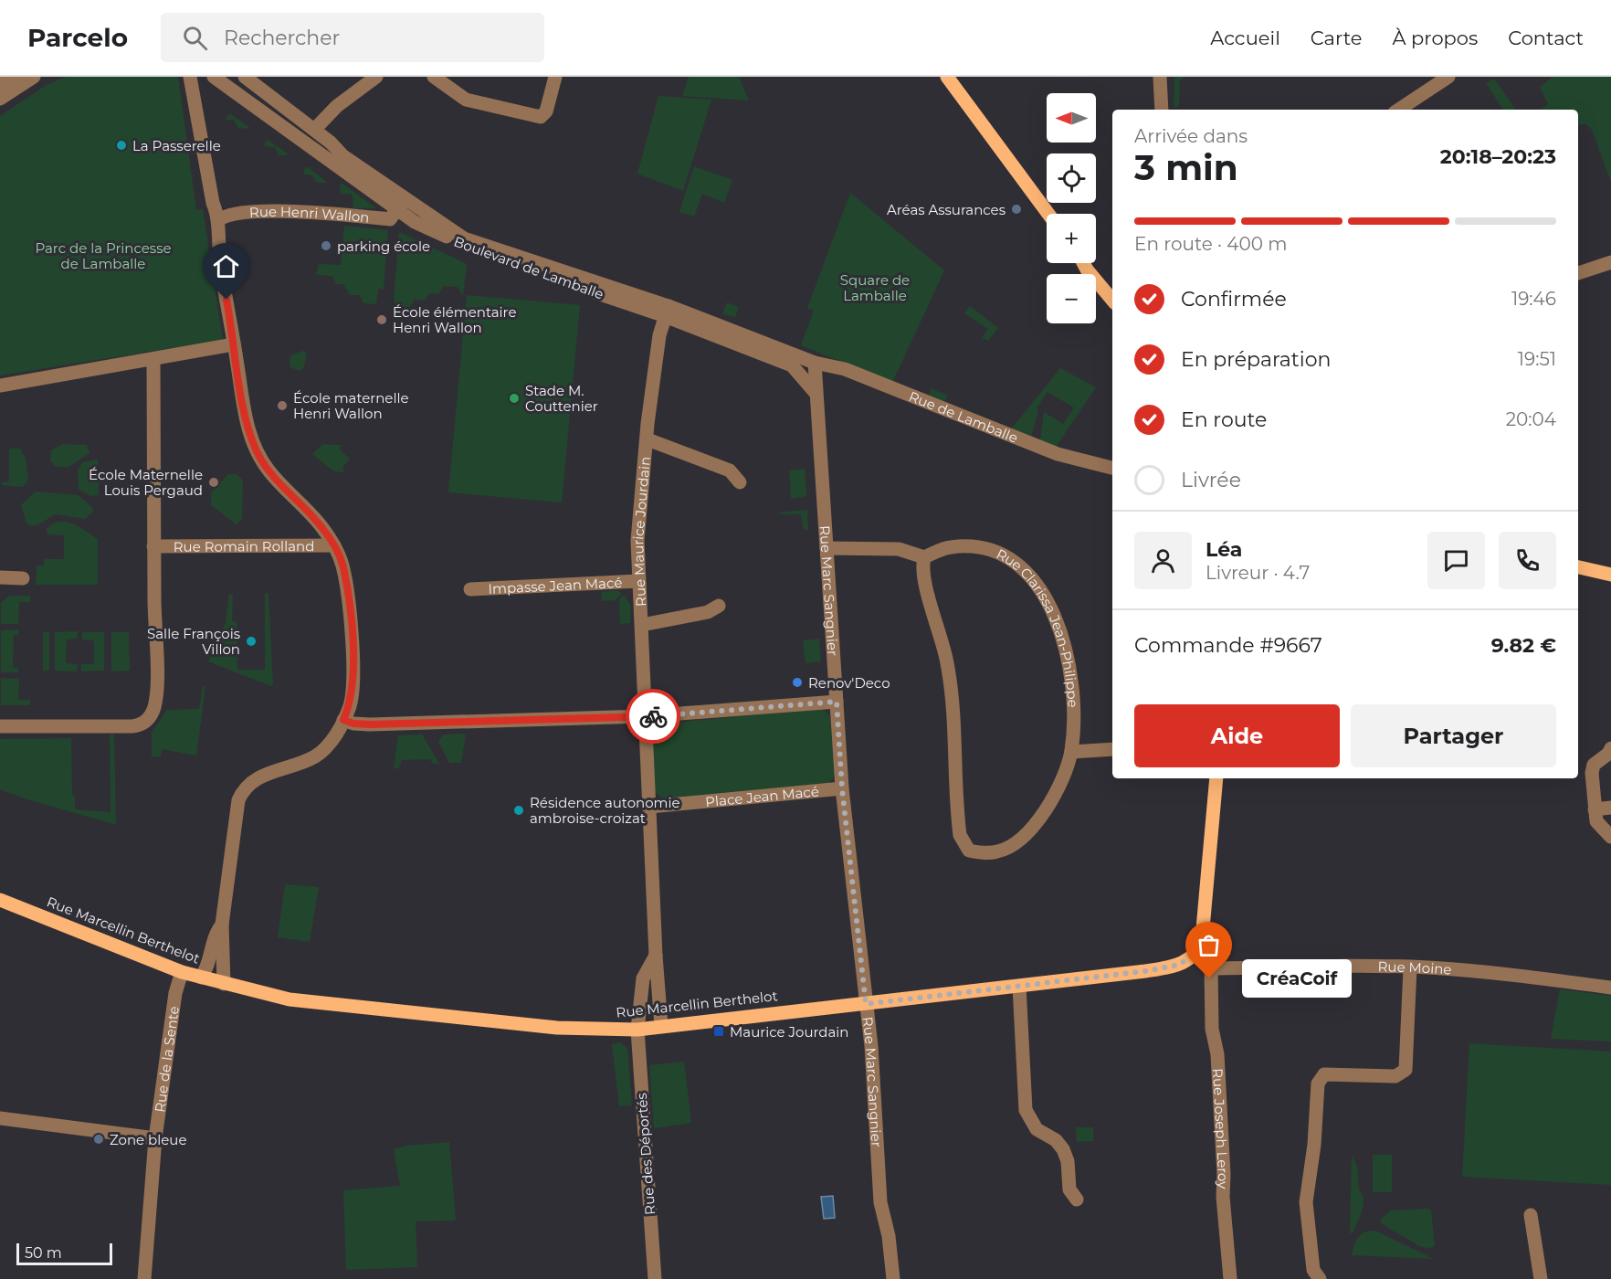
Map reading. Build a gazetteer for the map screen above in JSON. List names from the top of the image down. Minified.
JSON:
{"streets":{"main road":["Rue Marcellin Berthelot"],"street":["Rue Henri Wallon","Boulevard de Lamballe","Rue de Lamballe","Rue Maurice Jourdain","Rue Romain Rolland","Impasse Jean Macé","Rue Marc Sangnier","Rue Clarissa Jean-Philippe","Place Jean Macé","Rue Moine","Rue de la Sente","Rue Joseph Leroy","Rue des Déportés"]},"crossings":[["Rue Henri Wallon","Boulevard de Lamballe"],["Boulevard de Lamballe","Rue de Lamballe"],["Boulevard de Lamballe","Rue Maurice Jourdain"],["Boulevard de Lamballe","Rue Marc Sangnier"],["Rue Maurice Jourdain","Impasse Jean Macé"],["Rue Maurice Jourdain","Place Jean Macé"],["Rue Maurice Jourdain","Rue Marcellin Berthelot"],["Rue Marc Sangnier","Place Jean Macé"],["Rue Marc Sangnier","Rue Marcellin Berthelot"],["Rue Marcellin Berthelot","Rue de la Sente"],["Rue Marcellin Berthelot","Rue des Déportés"],["Rue Moine","Rue Joseph Leroy"]],"parks":["Parc de la Princesse de Lamballe","Square de Lamballe"],"places":{"other":["La Passerelle","Aréas Assurances","parking école","École élémentaire Henri Wallon","Stade M. Couttenier","École maternelle Henri Wallon","École Maternelle Louis Pergaud","Salle François Villon","Renov'Deco","Résidence autonomie ambroise-croizat","CréaCoif","Zone bleue"],"transit":["Maurice Jourdain"]},"scale_bar":"50 m","north":"left","page":{"header":"Parcelo","search":"Rechercher","nav":["Accueil","Carte","À propos","Contact"],"map_buttons":["+","−"],"heading":["3 min","Arrivée dans","20:18–20:23"],"panel":["Léa","Livreur · 4.7","Commande #9667","9.82 €"],"bar":"En route · 400 m","list":[["Confirmée","19:46"],["En préparation","19:51"],["En route","20:04"],"Livrée"],"buttons":["Aide","Partager"],"bubble":"CréaCoif","scale":"50 m"}}
